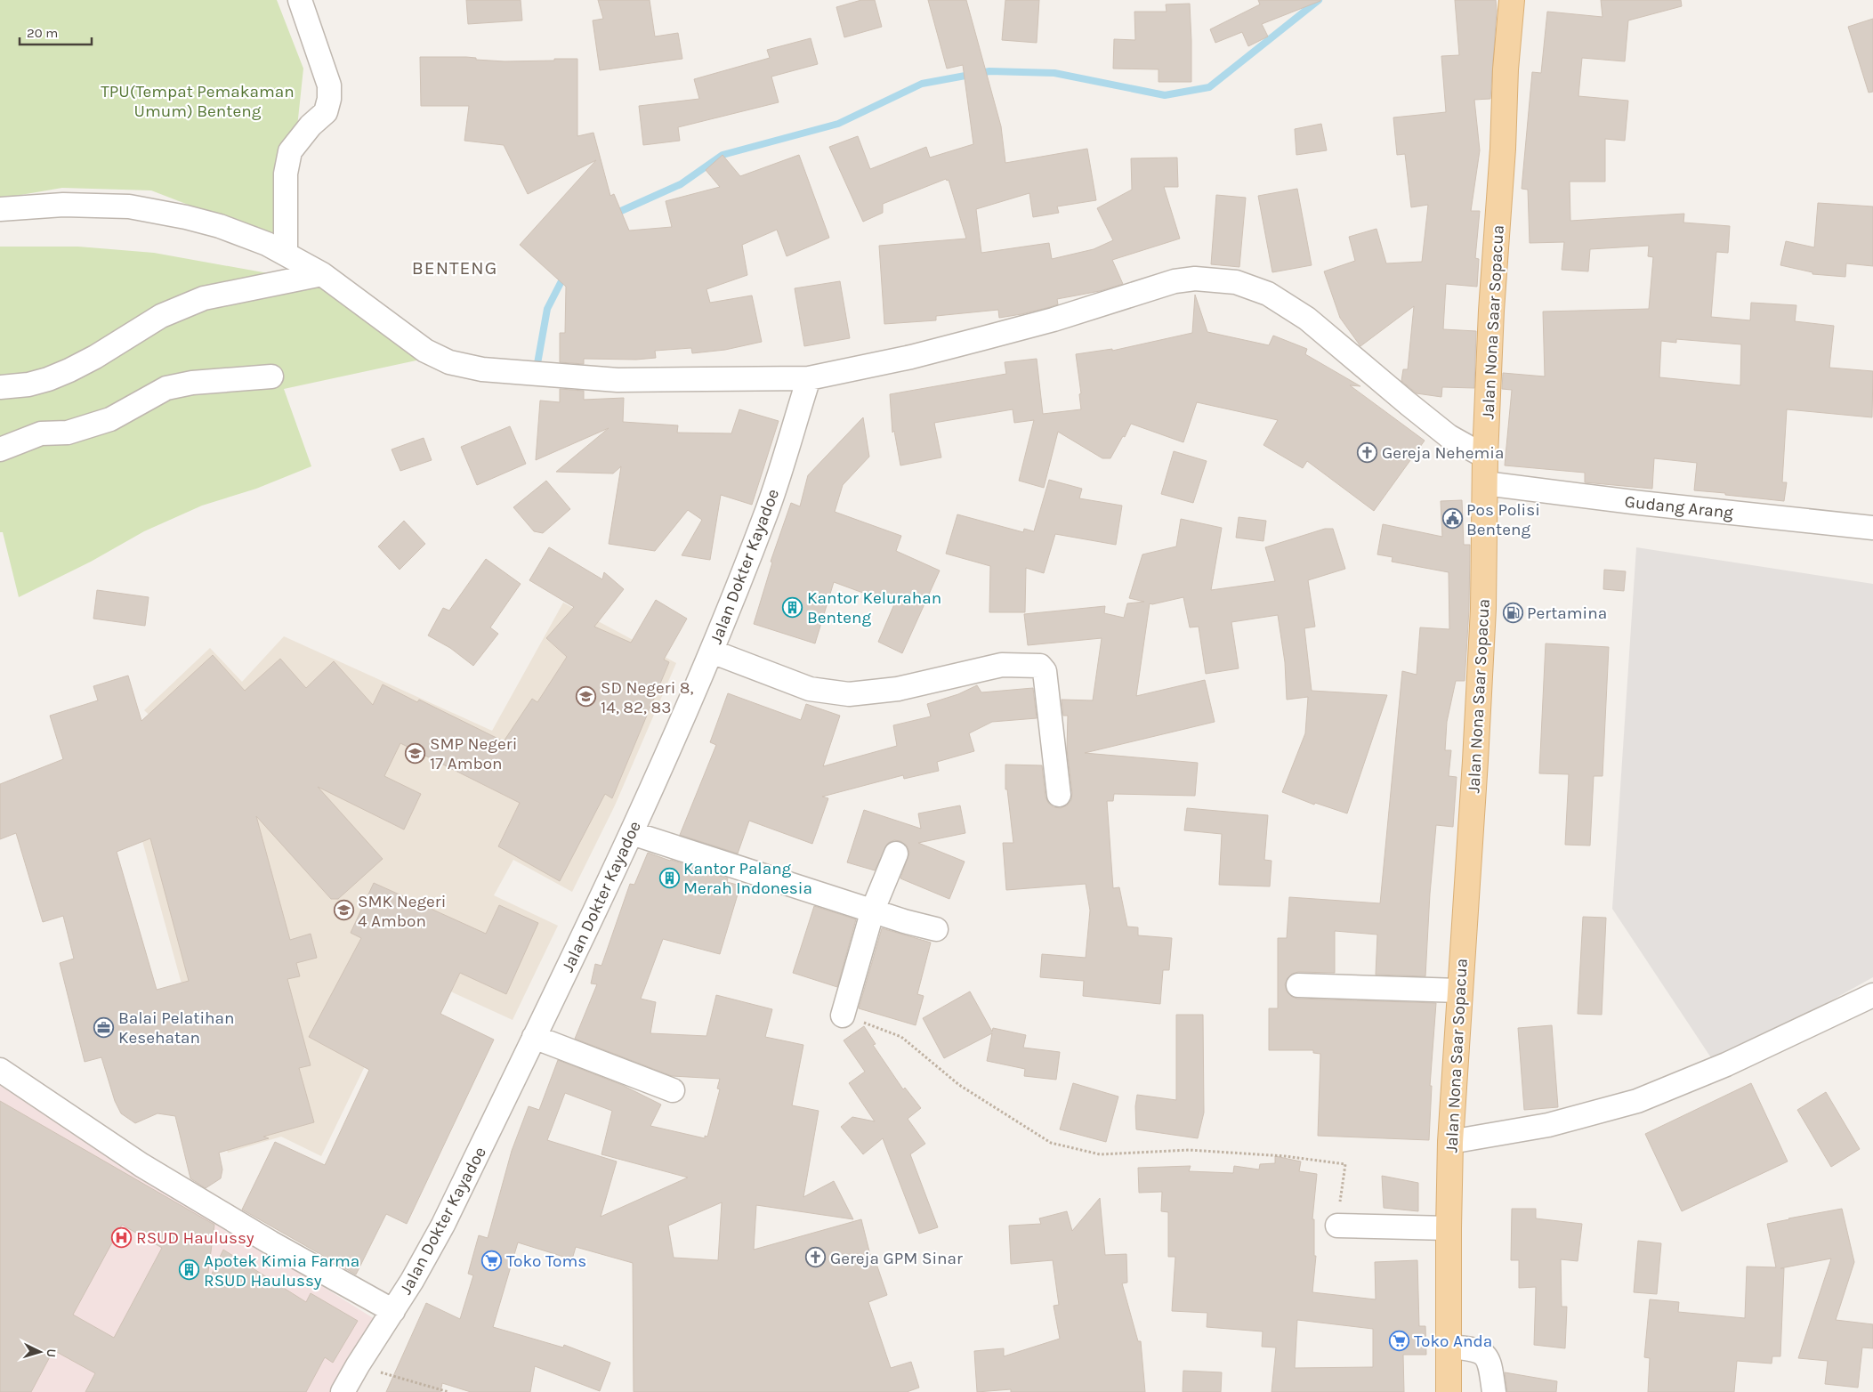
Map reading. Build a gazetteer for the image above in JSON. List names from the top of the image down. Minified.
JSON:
{"streets":{"main road":["Jalan Nona Saar Sopacua"],"street":["Gudang Arang","Jalan Dokter Kayadoe"]},"crossings":[["Jalan Nona Saar Sopacua","Gudang Arang"]],"districts":["BENTENG"],"parks":["TPU(Tempat Pemakaman Umum) Benteng"],"places":{"church":["Gereja Nehemia","Gereja GPM Sinar"],"public building":["Pos Polisi Benteng"],"building":["Kantor Kelurahan Benteng","Kantor Palang Merah Indonesia","Apotek Kimia Farma RSUD Haulussy"],"fuel station":["Pertamina"],"school or university":["SD Negeri 8, 14, 82, 83","SMP Negeri 17 Ambon","SMK Negeri 4 Ambon"],"office":["Balai Pelatihan Kesehatan"],"hospital":["RSUD Haulussy"],"supermarket":["Toko Toms","Toko Anda"]},"scale_bar":"20 m","north":"right"}
